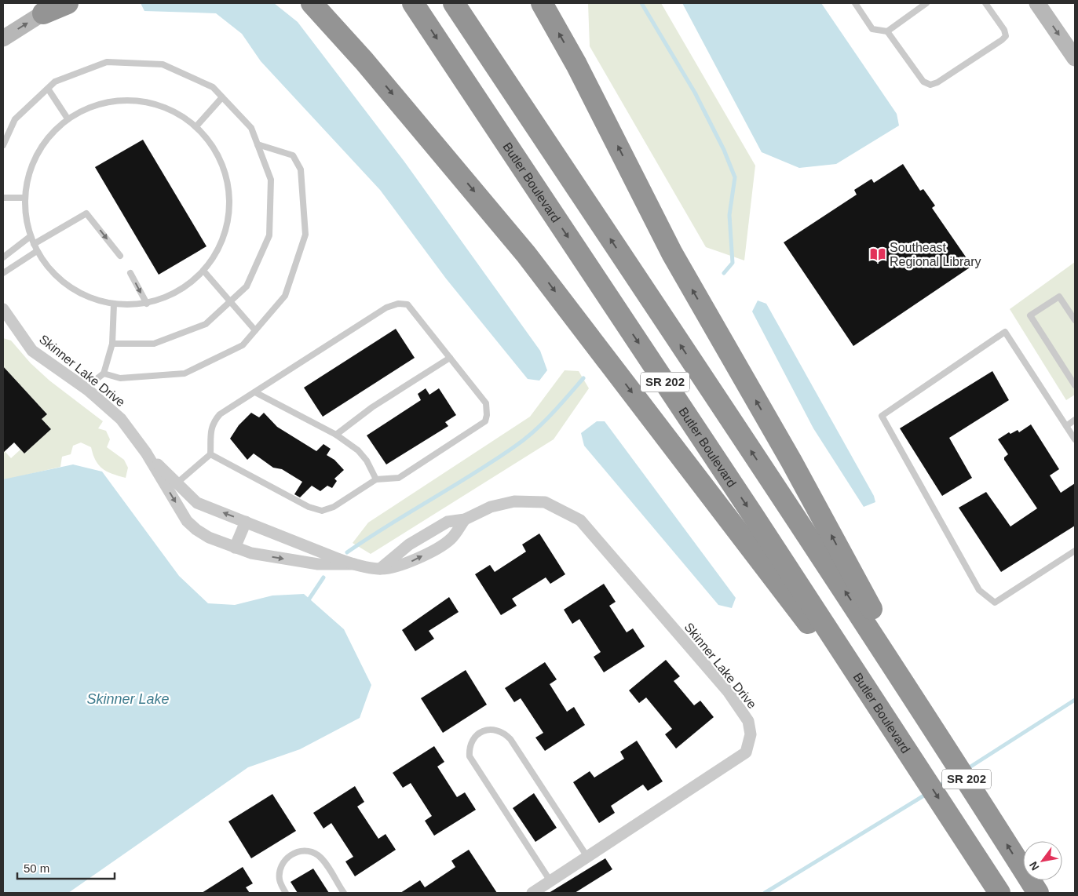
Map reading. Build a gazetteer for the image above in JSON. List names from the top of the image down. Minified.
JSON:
{"streets":{"highway":["Butler Boulevard","SR 202"],"street":["Skinner Lake Drive"]},"water":["Skinner Lake"],"places":{"library":["Southeast Regional Library"]},"scale_bar":"50 m","north":"bottom left"}
